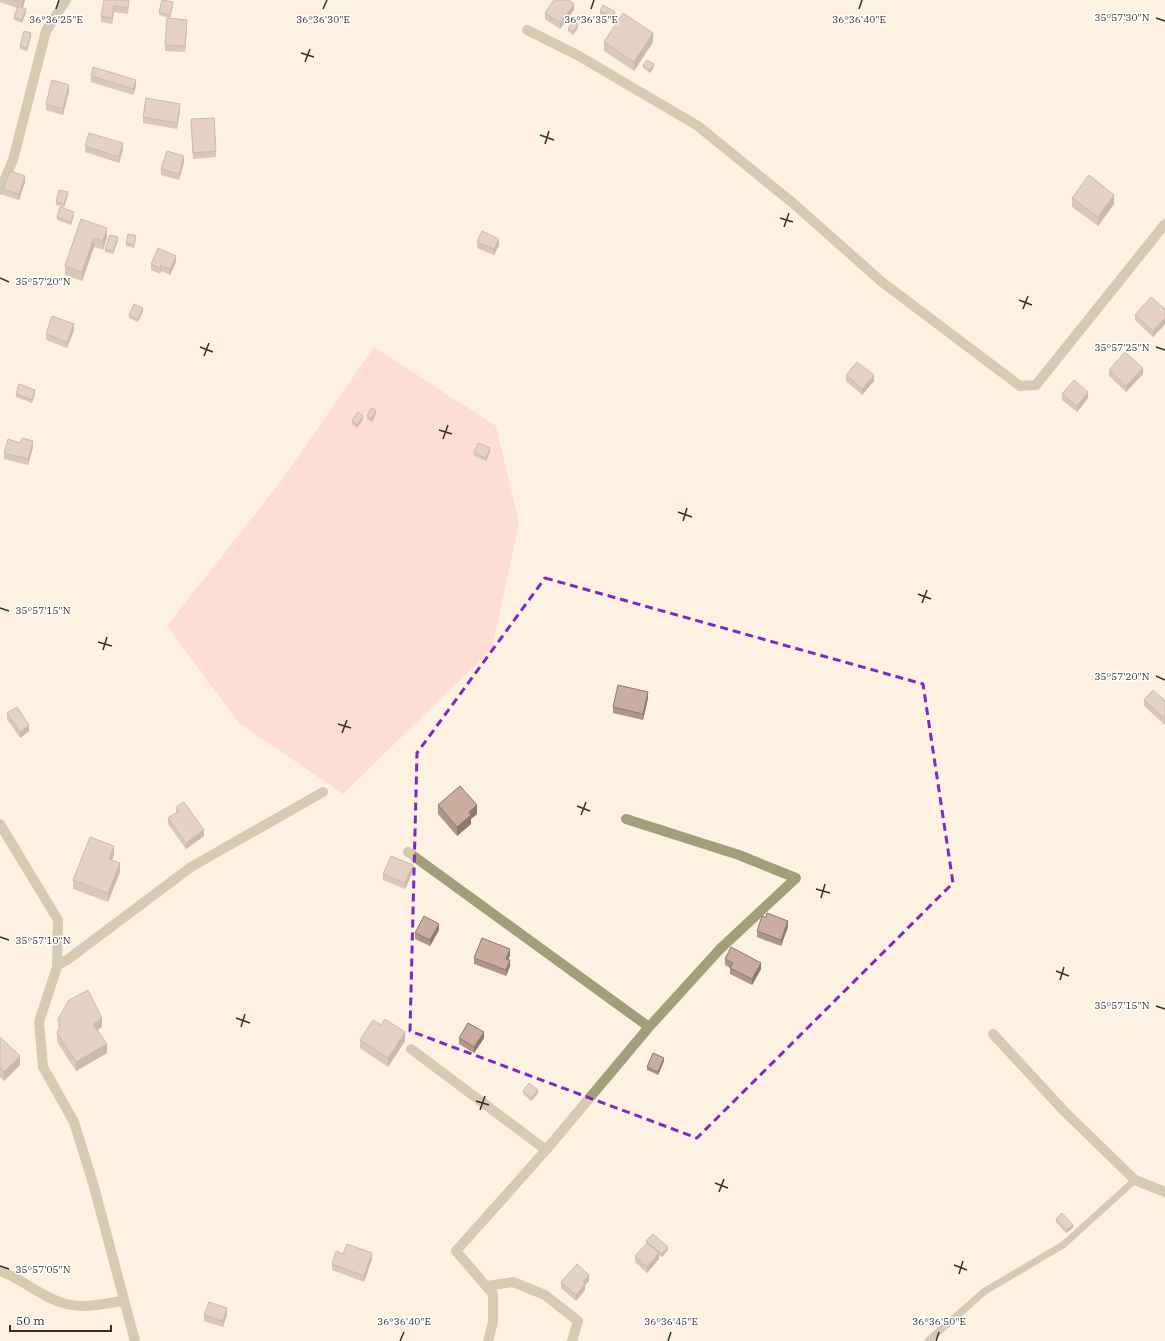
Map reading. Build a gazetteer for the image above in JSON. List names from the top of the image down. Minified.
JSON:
{"scale_bar":"50 m","coordinates":["35°57'30\"N","36°36'25\"E","36°36'30\"E","36°36'35\"E","36°36'40\"E","35°57'20\"N","35°57'25\"N","35°57'15\"N","35°57'10\"N","35°57'05\"N","36°36'45\"E","36°36'50\"E"]}
